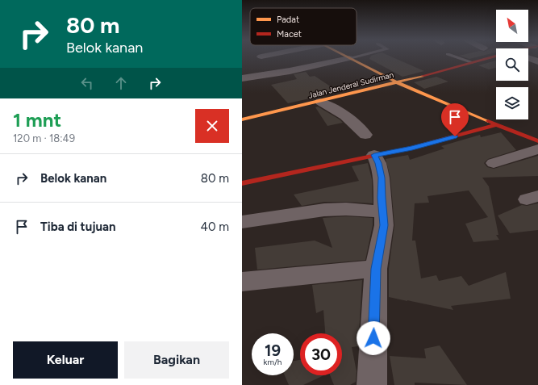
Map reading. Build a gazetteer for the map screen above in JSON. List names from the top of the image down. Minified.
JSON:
{"streets":{"street":["Jalan Jenderal Sudirman"]},"legend":["Padat","Macet"],"north":"top left","page":{"turn":["80 m","Belok kanan"],"heading":["1 mnt","120 m · 18:49"],"list":[{"name":"Belok kanan","value":"80 m"},{"name":"Tiba di tujuan","value":"40 m"}],"speed":"19 km/h","limit":"30","buttons":["Keluar","Bagikan"]}}
